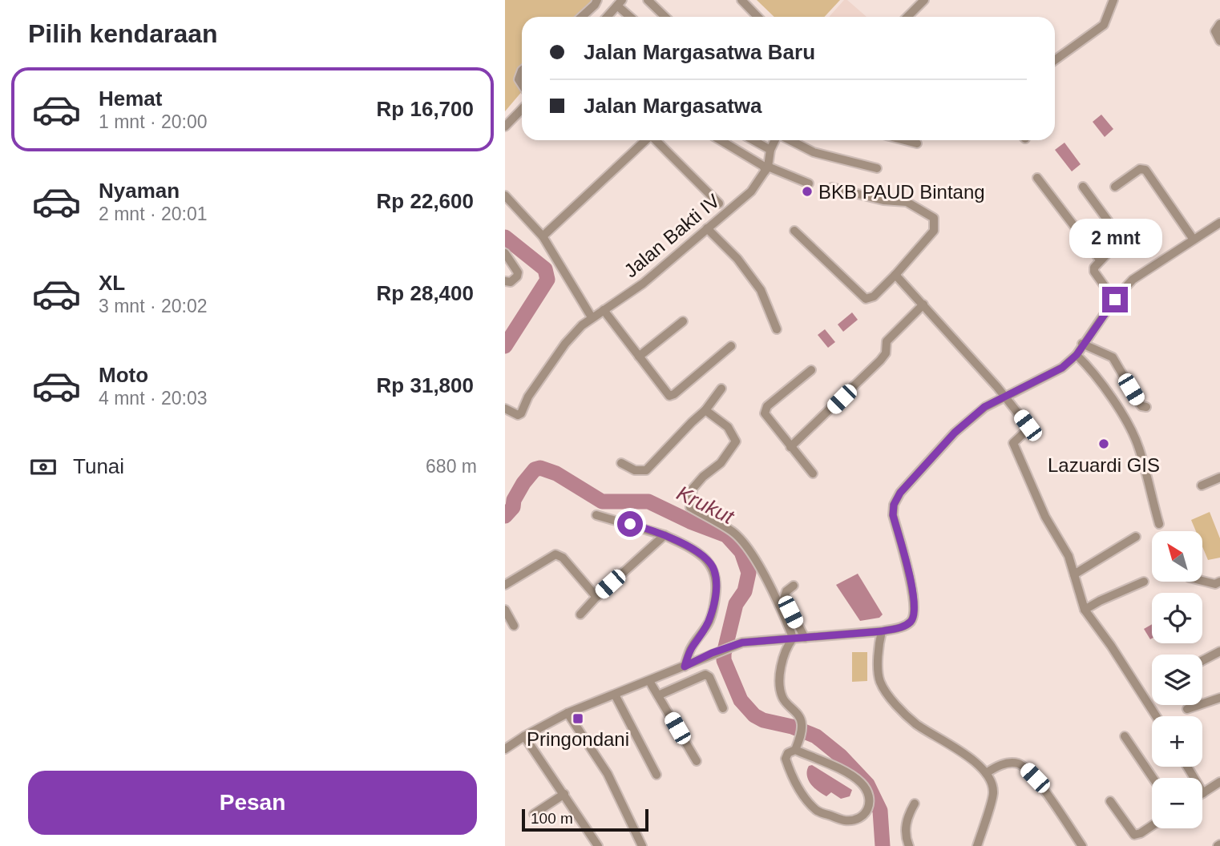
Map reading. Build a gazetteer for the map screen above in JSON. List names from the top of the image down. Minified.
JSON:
{"streets":{"street":["Jalan Bakti IV"]},"water":["Krukut"],"places":{"other":["BKB PAUD Bintang","Lazuardi GIS"],"transit":["Pringondani"]},"scale_bar":"100 m","north":"top left","page":{"heading":"Pilih kendaraan","banner":["Jalan Margasatwa Baru","Jalan Margasatwa"],"list":[{"name":"Hemat","note":"1 mnt · 20:00","value":"Rp 16,700"},{"name":"Nyaman","note":"2 mnt · 20:01","value":"Rp 22,600"},{"name":"XL","note":"3 mnt · 20:02","value":"Rp 28,400"},{"name":"Moto","note":"4 mnt · 20:03","value":"Rp 31,800"}],"bubble":"2 mnt","pay":["Tunai","680 m"],"map_buttons":["+","−"],"buttons":"Pesan","scale":"100 m"}}
